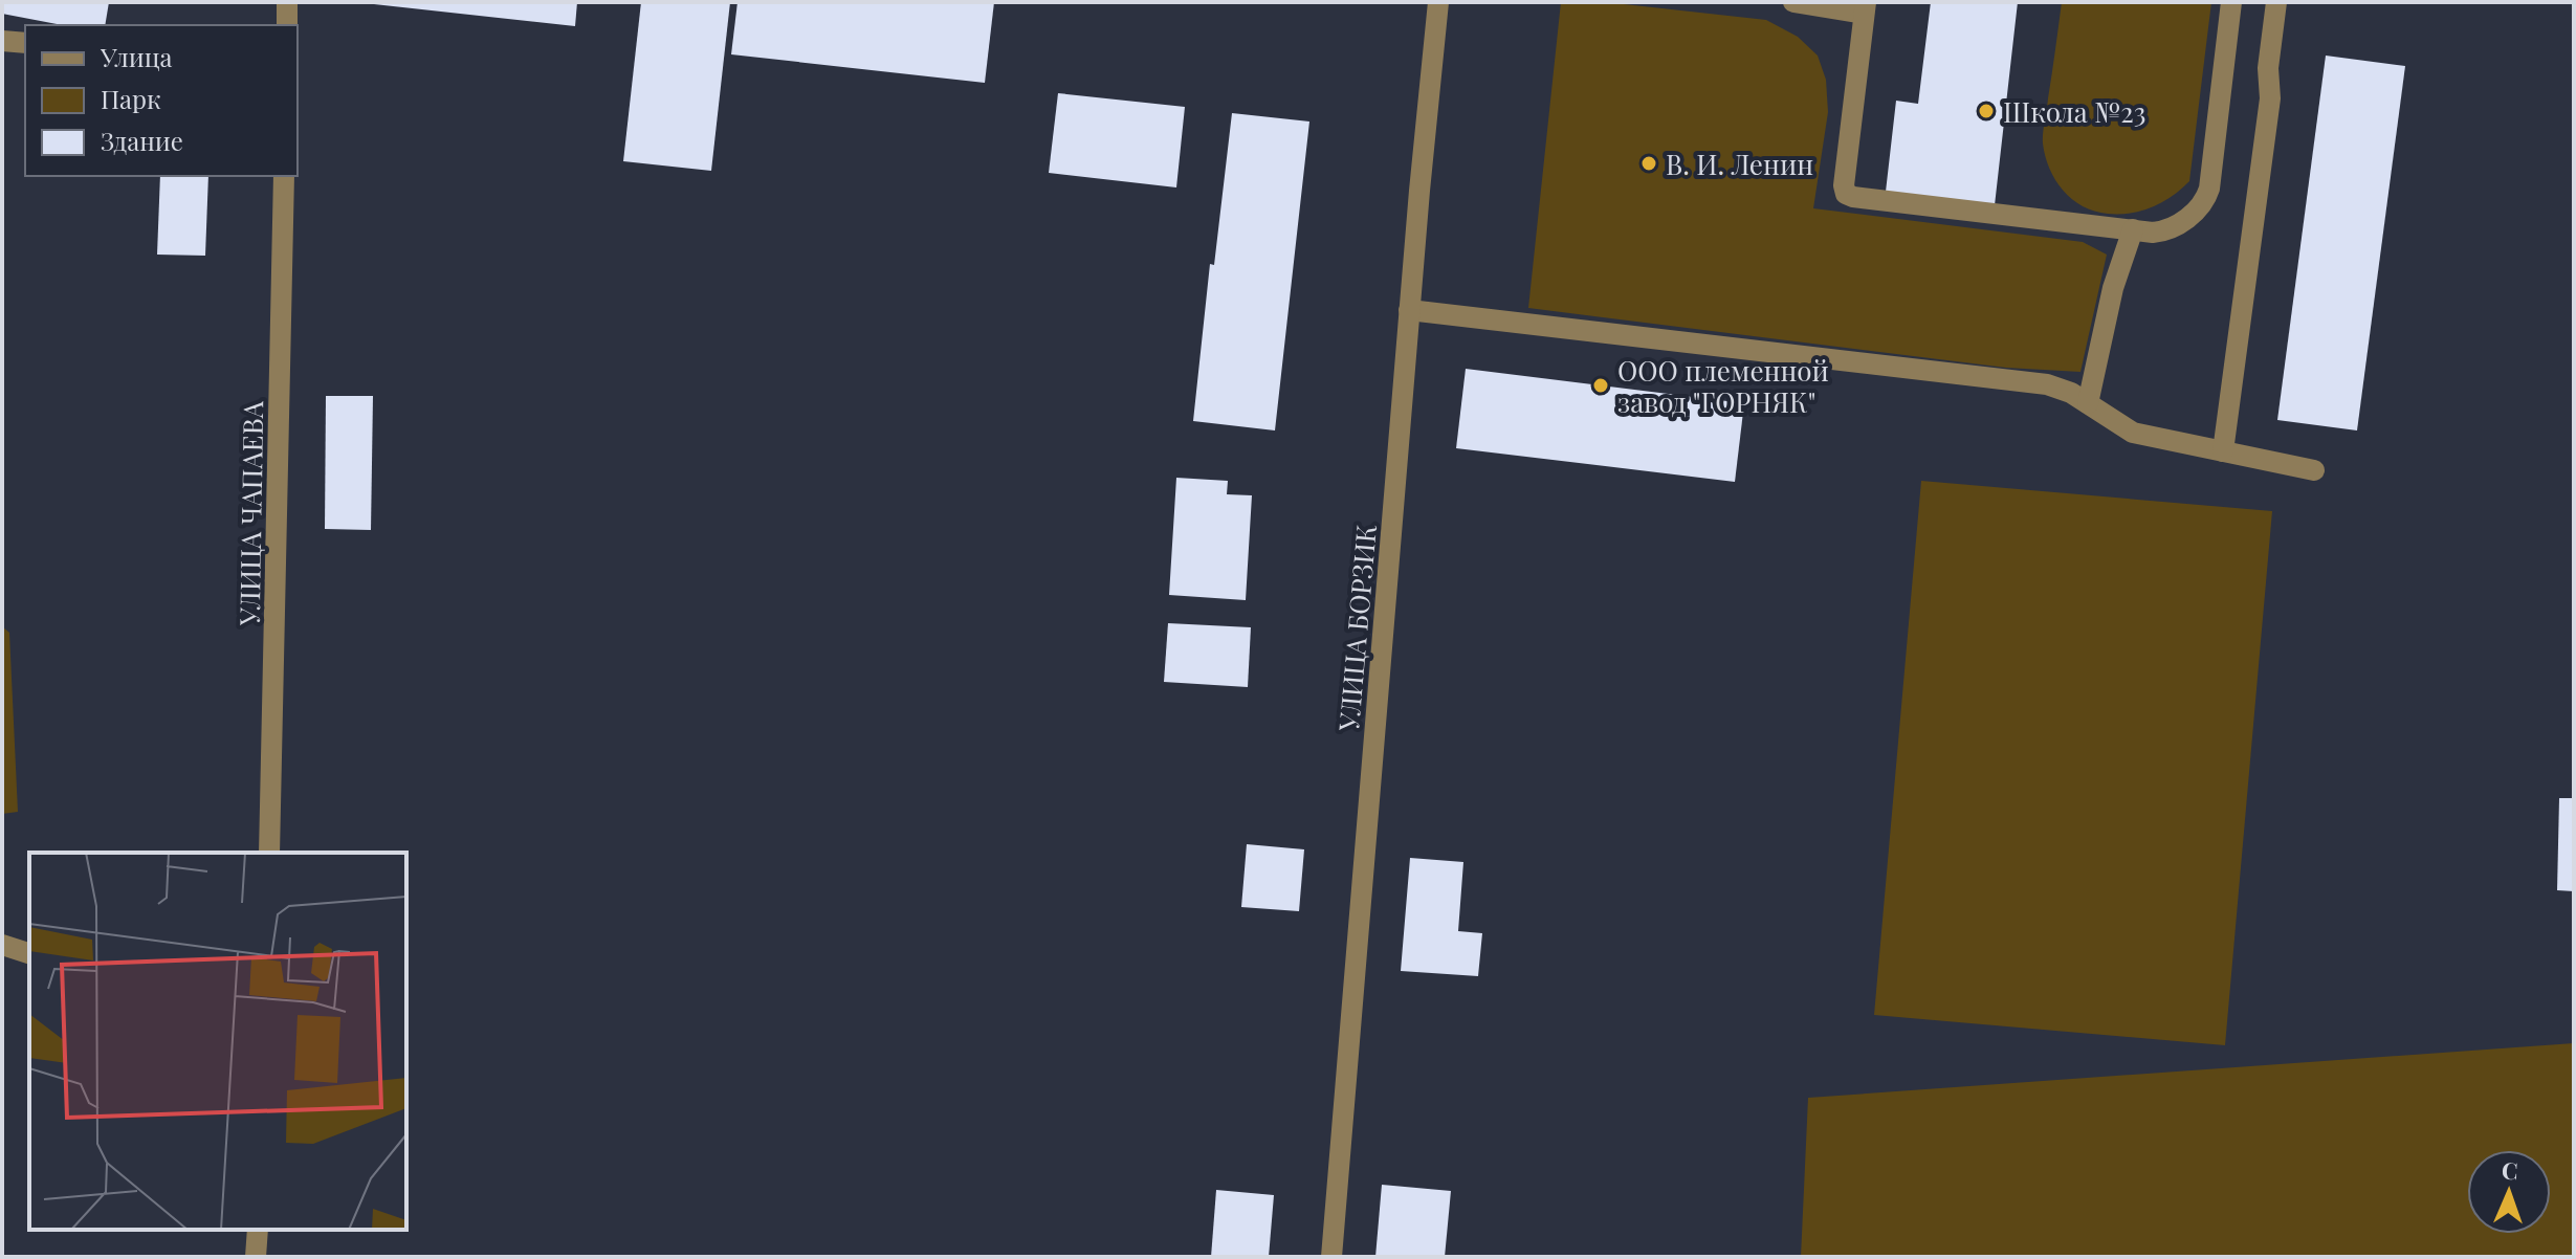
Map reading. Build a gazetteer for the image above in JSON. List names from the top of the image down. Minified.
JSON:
{"streets":{"street":["УЛИЦА ЧАПАЕВА","УЛИЦА БОРЗИК"]},"places":["Школа №23","В. И. Ленин","ООО племенной завод \"ГОРНЯК\""],"legend":["Улица","Парк","Здание"],"north":"top"}
